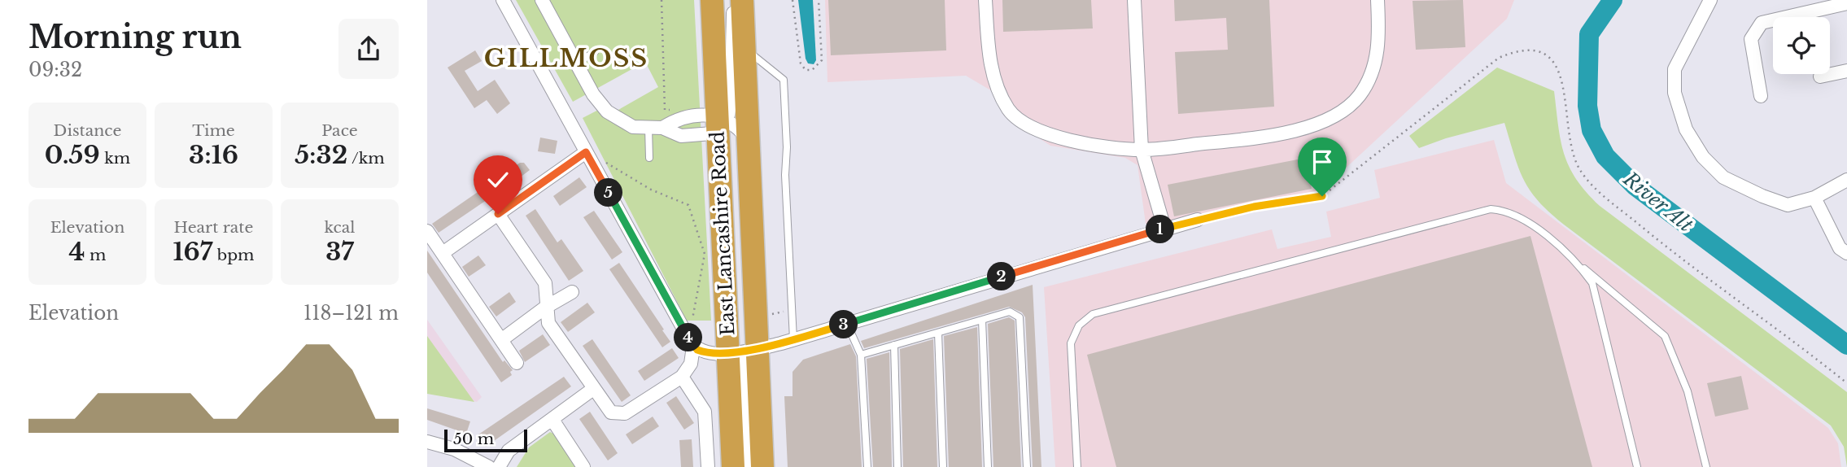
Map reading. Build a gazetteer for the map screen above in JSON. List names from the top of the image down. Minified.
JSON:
{"streets":{"highway":["East Lancashire Road"]},"districts":["GILLMOSS"],"water":["River Alt"],"scale_bar":"50 m","page":{"heading":["Morning run","09:32"],"stats":[["Distance","0.59 km"],["Time","3:16"],["Pace","5:32 /km"],["Elevation","4 m"],["Heart rate","167 bpm"],["kcal","37"]],"pins":["5","1","2","3","4"],"chart":["Elevation","118–121 m"],"scale":"50 m"}}
